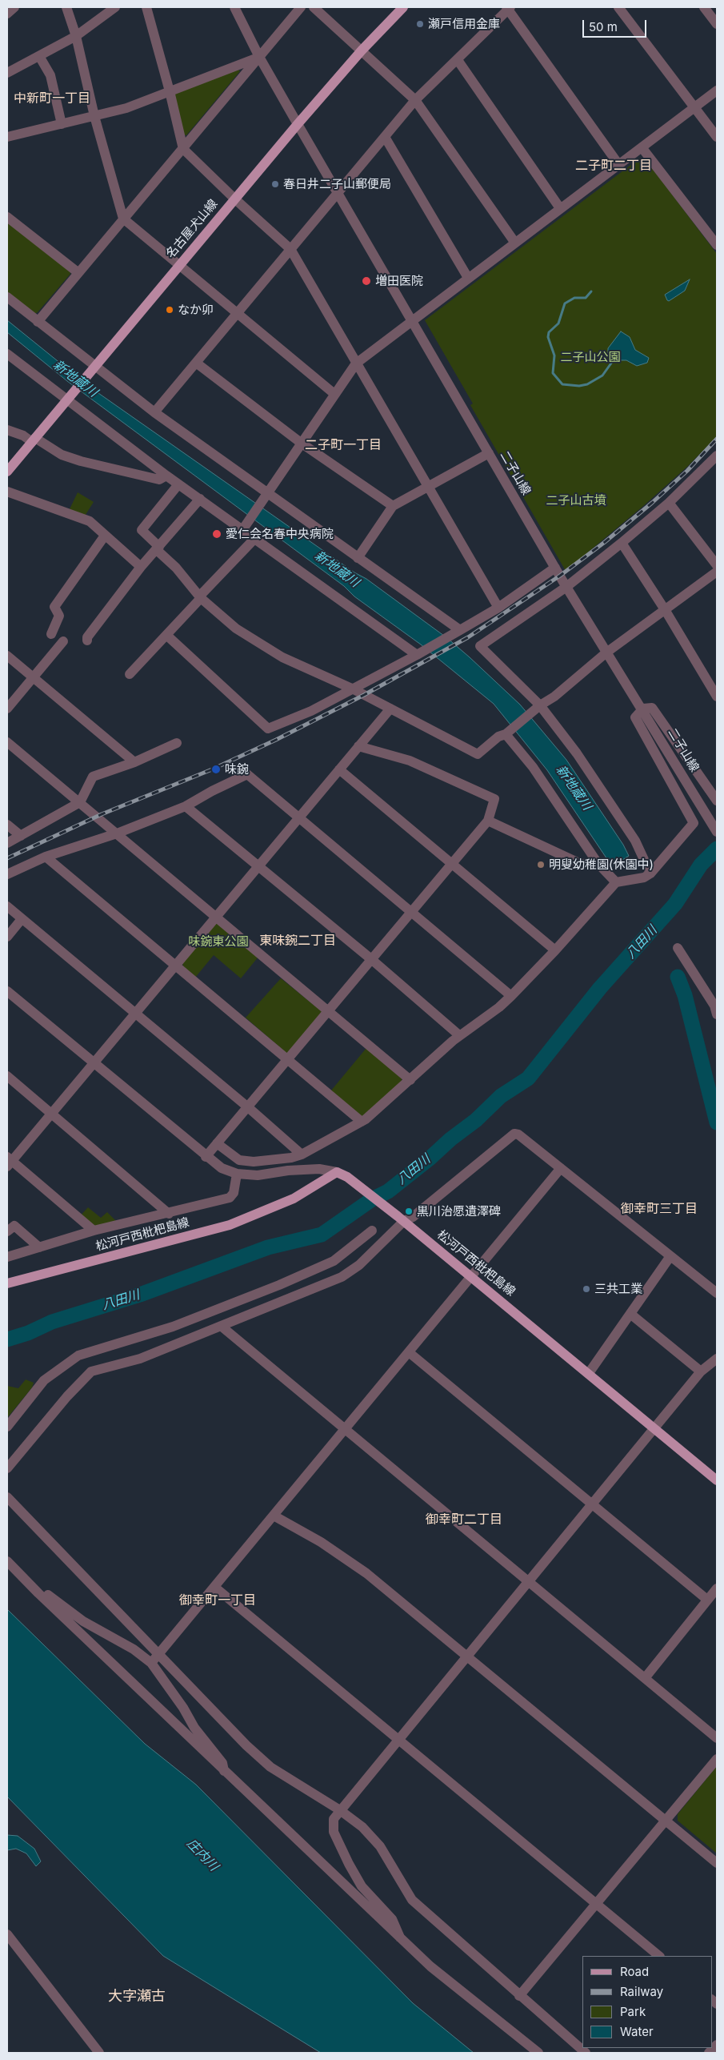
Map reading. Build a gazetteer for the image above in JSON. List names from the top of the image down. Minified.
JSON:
{"streets":{"main road":["名古屋犬山線","松河戸西枇杷島線"],"street":["二子山線"]},"crossings":[["名古屋犬山線","二子山線"]],"districts":["中新町一丁目","二子町二丁目","二子町一丁目","東味鋺二丁目","御幸町三丁目","御幸町二丁目","御幸町一丁目","大字瀬古"],"water":["新地蔵川","八田川","庄内川"],"parks":["二子山公園","二子山古墳","味鋺東公園"],"places":["瀬戸信用金庫","春日井二子山郵便局","増田医院","なか卯","愛仁会名春中央病院","味鋺","明叟幼稚園(休園中)","黒川治愿遺澤碑","三共工業"],"legend":["Road","Railway","Park","Water"],"scale_bar":"50 m"}
